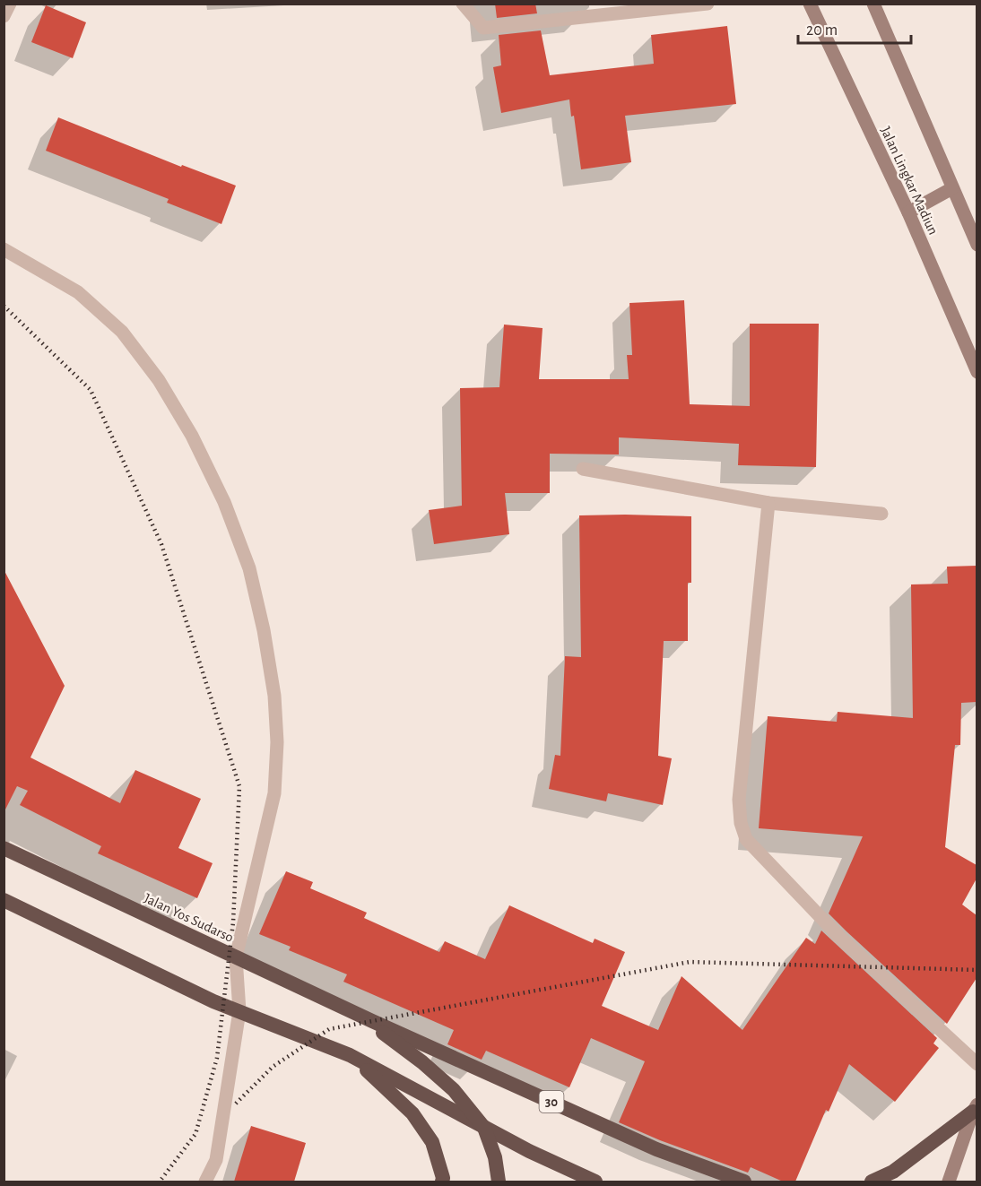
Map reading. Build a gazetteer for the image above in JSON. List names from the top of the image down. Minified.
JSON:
{"streets":{"highway":["Jalan Yos Sudarso","30"],"main road":["Jalan Lingkar Madiun"]},"crossings":[["Jalan Yos Sudarso","30"]],"scale_bar":"20 m"}
